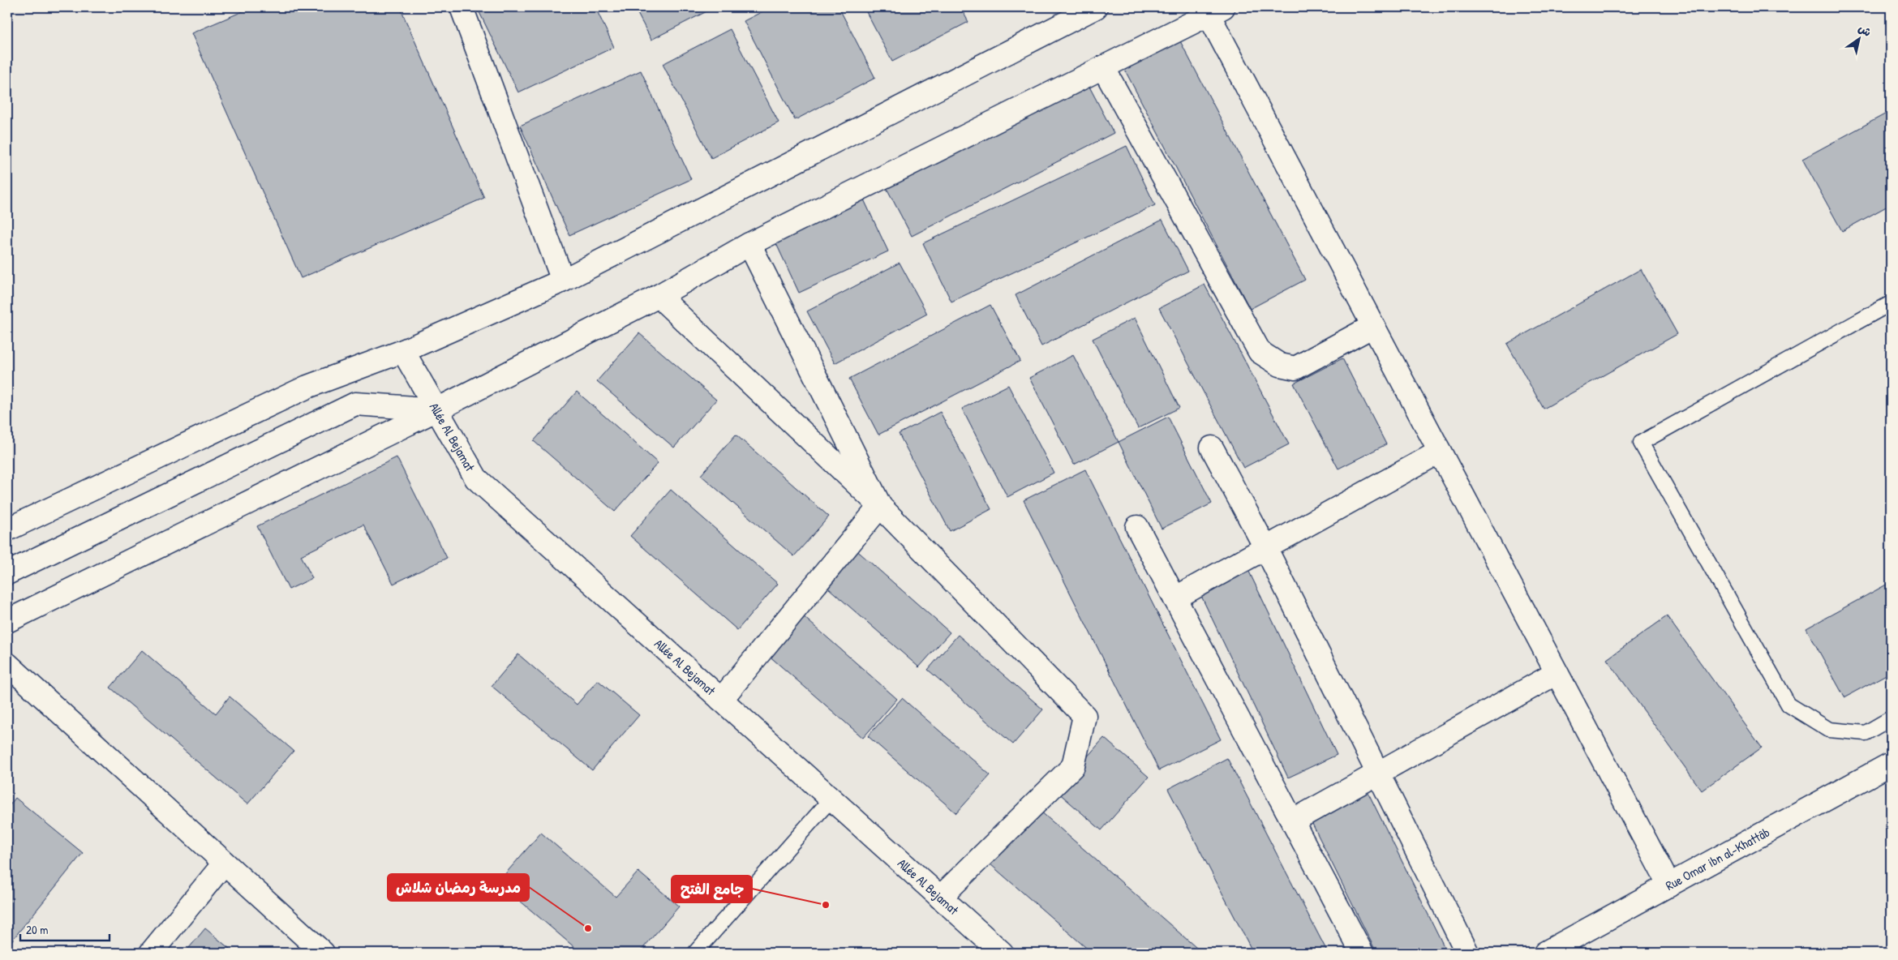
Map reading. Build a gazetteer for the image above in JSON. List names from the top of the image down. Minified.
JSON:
{"streets":{"street":["Allée Al Bejamat","Rue Omar ibn al-Khattâb"]},"places":["جامع الفتح","مدرسة رمضان شلاش"],"scale_bar":"20 m","north":"top right"}
